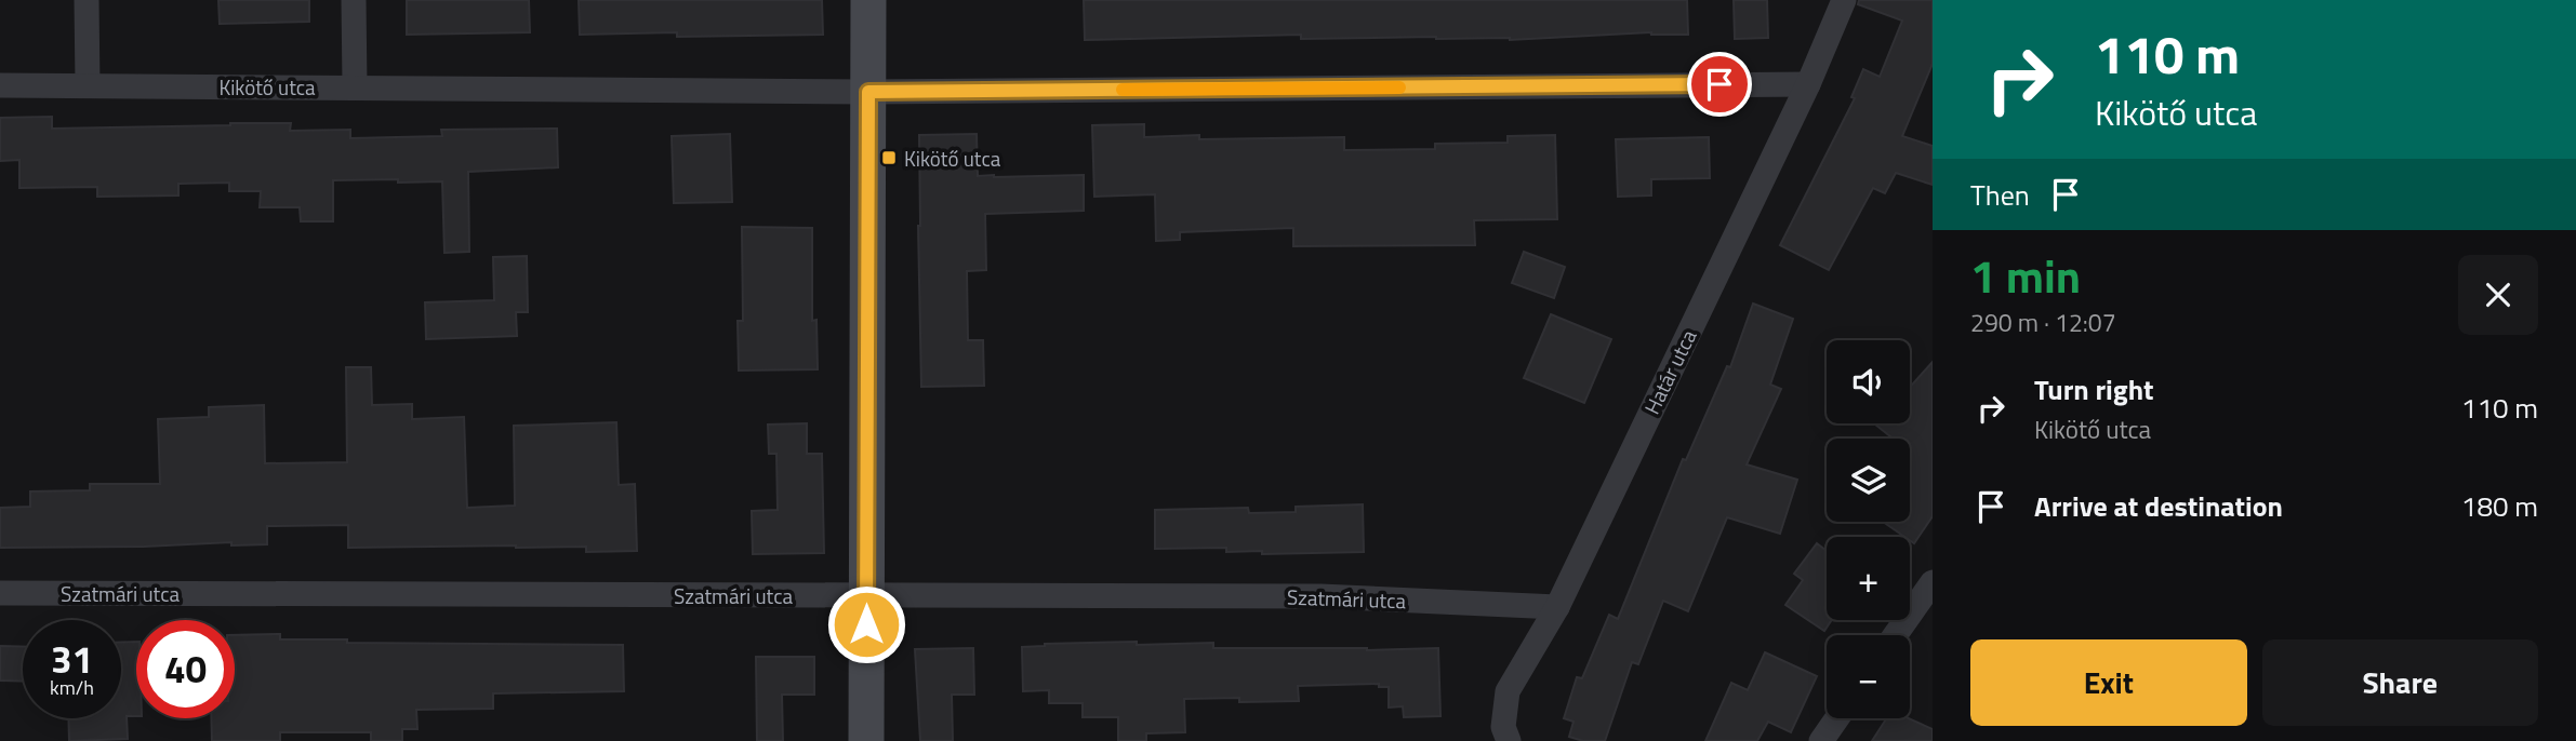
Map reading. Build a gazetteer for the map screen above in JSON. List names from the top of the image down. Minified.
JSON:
{"streets":{"street":["Kikötő utca","Határ utca","Szatmári utca"]},"crossings":[["Kikötő utca","Határ utca"],["Határ utca","Szatmári utca"]],"places":{"transit":["Kikötő utca"]},"page":{"turn":["110 m","Kikötő utca"],"then":"Then","heading":["1 min","290 m · 12:07"],"map_buttons":["+","−"],"list":[{"name":"Turn right","note":"Kikötő utca","value":"110 m"},{"name":"Arrive at destination","value":"180 m"}],"speed":"31 km/h","limit":"40","buttons":["Exit","Share"]}}
